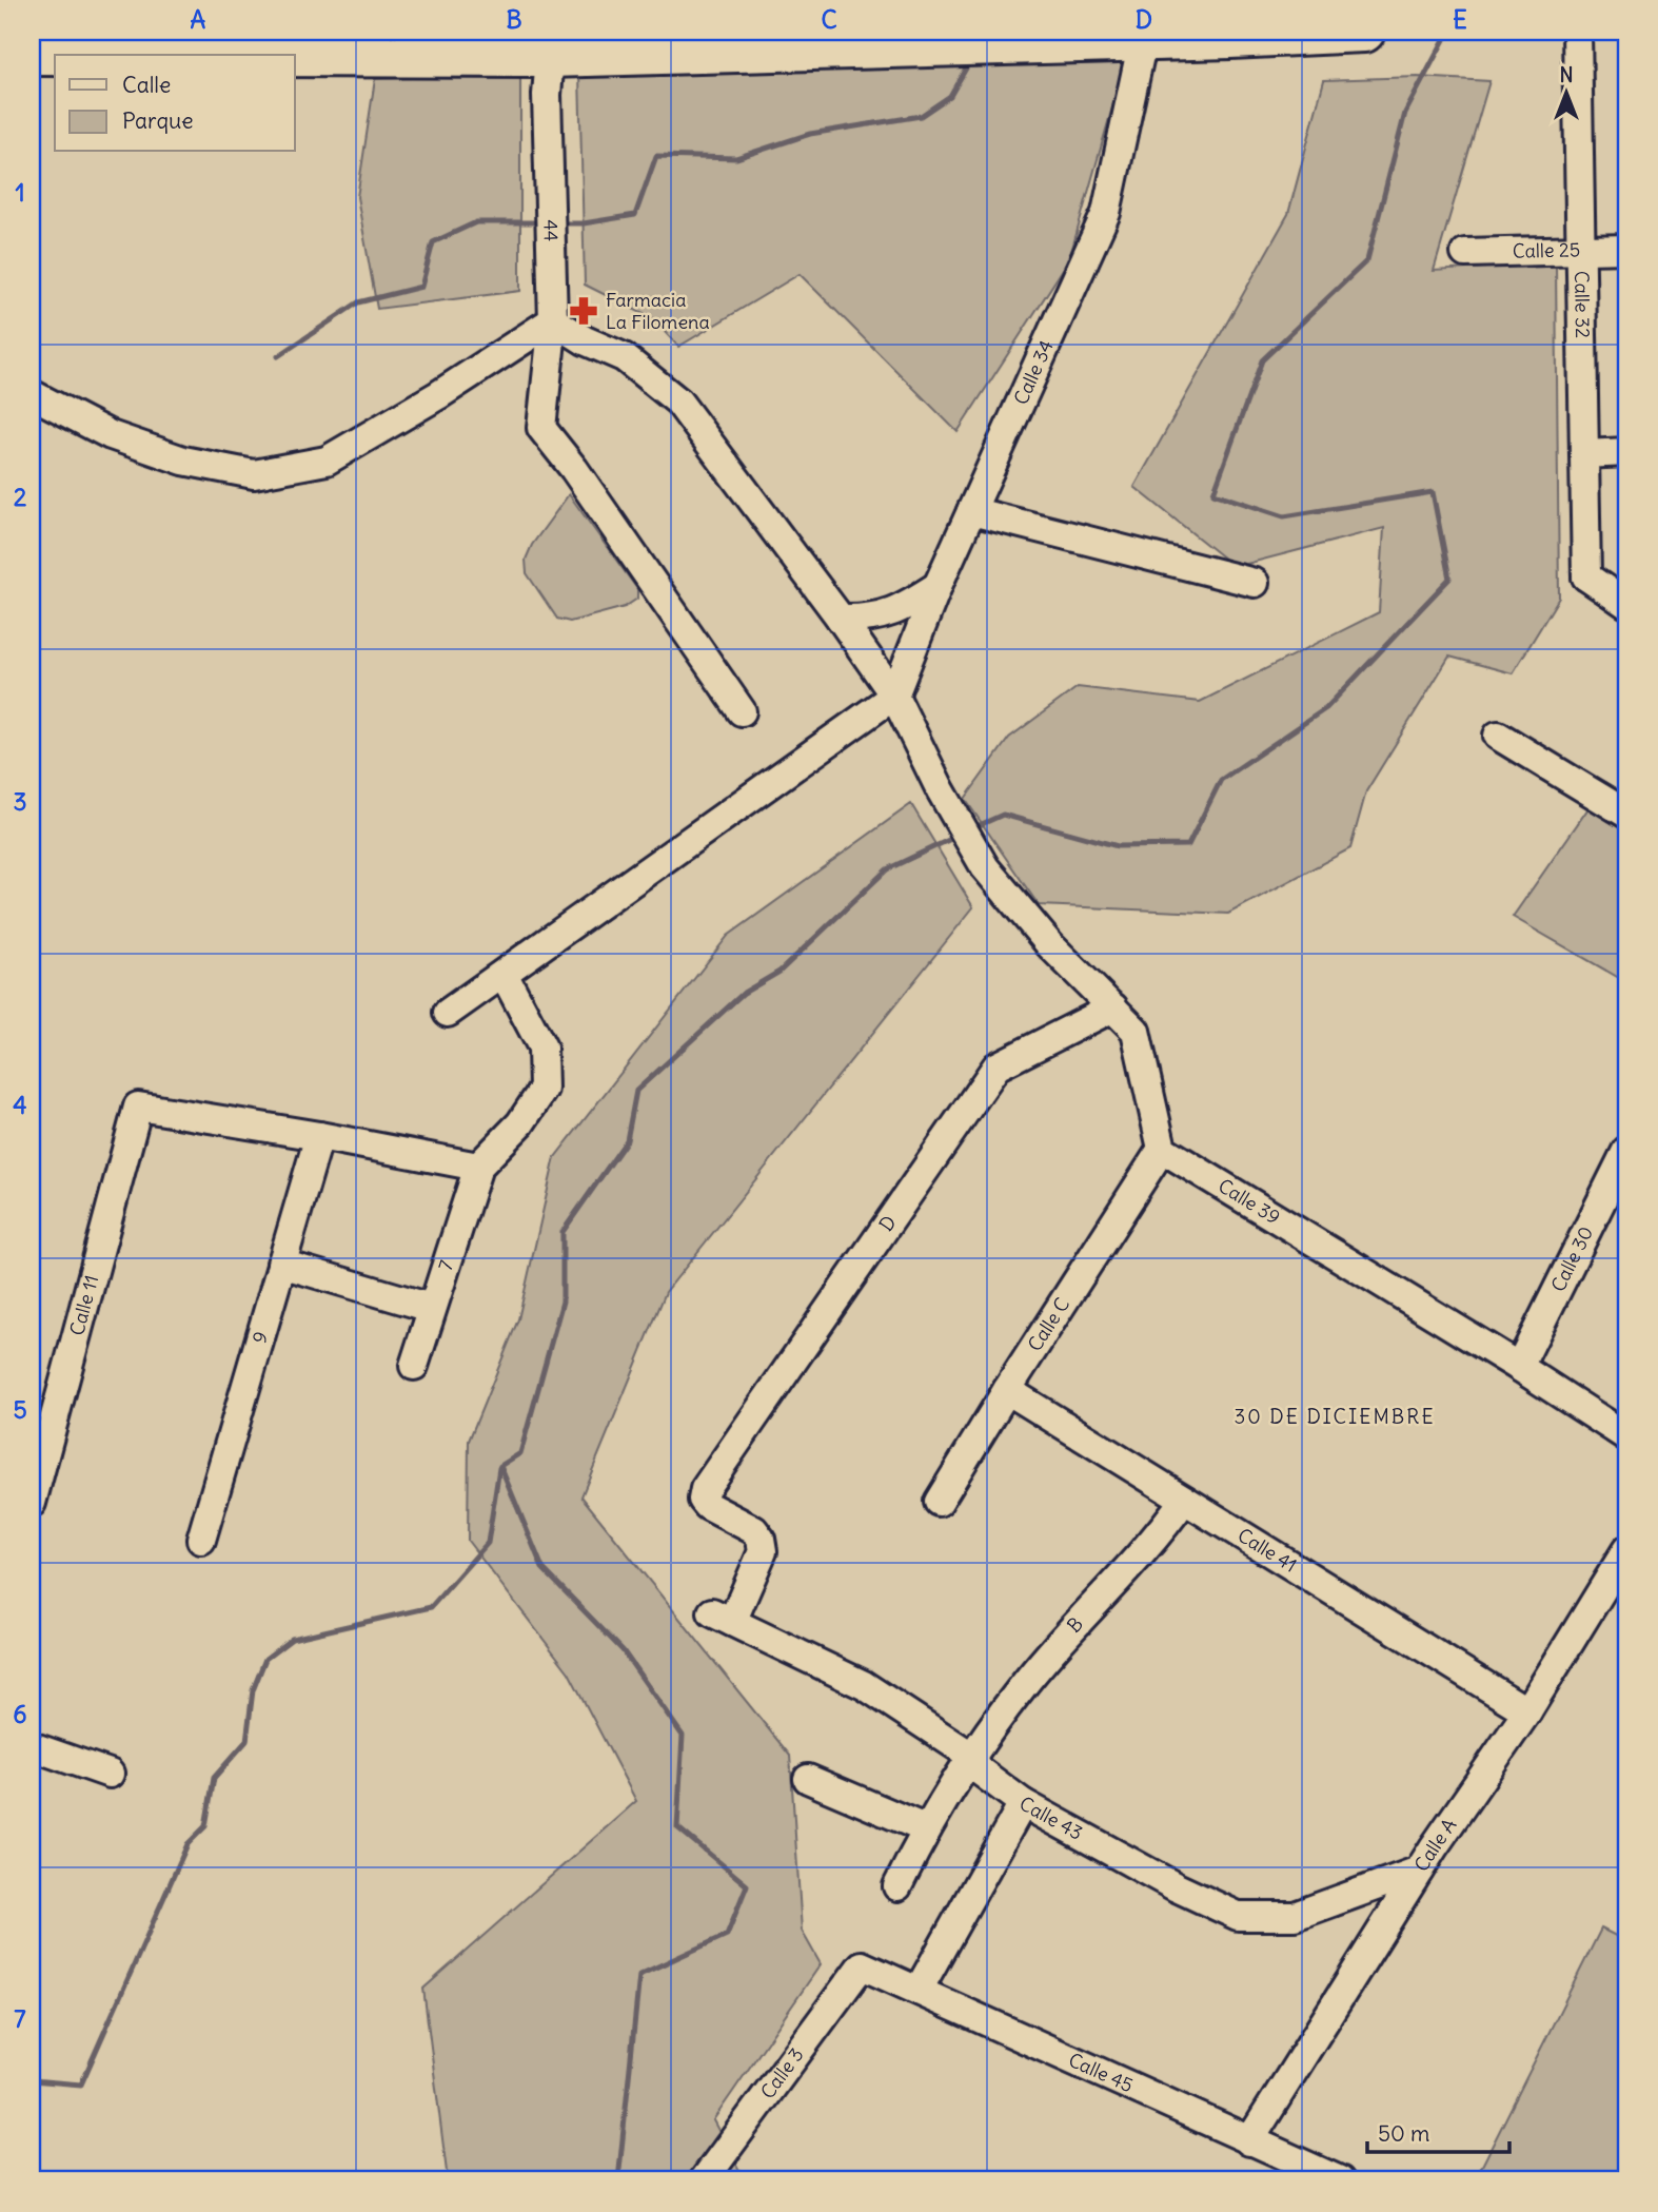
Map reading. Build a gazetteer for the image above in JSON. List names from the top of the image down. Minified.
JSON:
{"streets":{"street":["44","Calle 25","Calle 32","Calle 34","Calle 39","D","Calle 30","7","Calle 11","Calle C","9","Calle 41","B","Calle 43","Calle A","Calle 3","Calle 45"]},"crossings":[["Calle 25","Calle 32"],["Calle 39","Calle 30"],["Calle 39","Calle C"],["D","Calle 43"],["Calle 11","9"],["Calle C","Calle 41"],["Calle 41","B"],["Calle 41","Calle A"],["B","Calle 43"],["Calle 43","Calle A"],["Calle A","Calle 45"],["Calle 3","Calle 45"]],"districts":["30 DE DICIEMBRE"],"places":{"pharmacy":["Farmacia La Filomena"]},"legend":["Calle","Parque"],"scale_bar":"50 m","north":"top","grid":{"columns":["A","B","C","D","E"],"rows":["1","2","3","4","5","6","7"]}}
